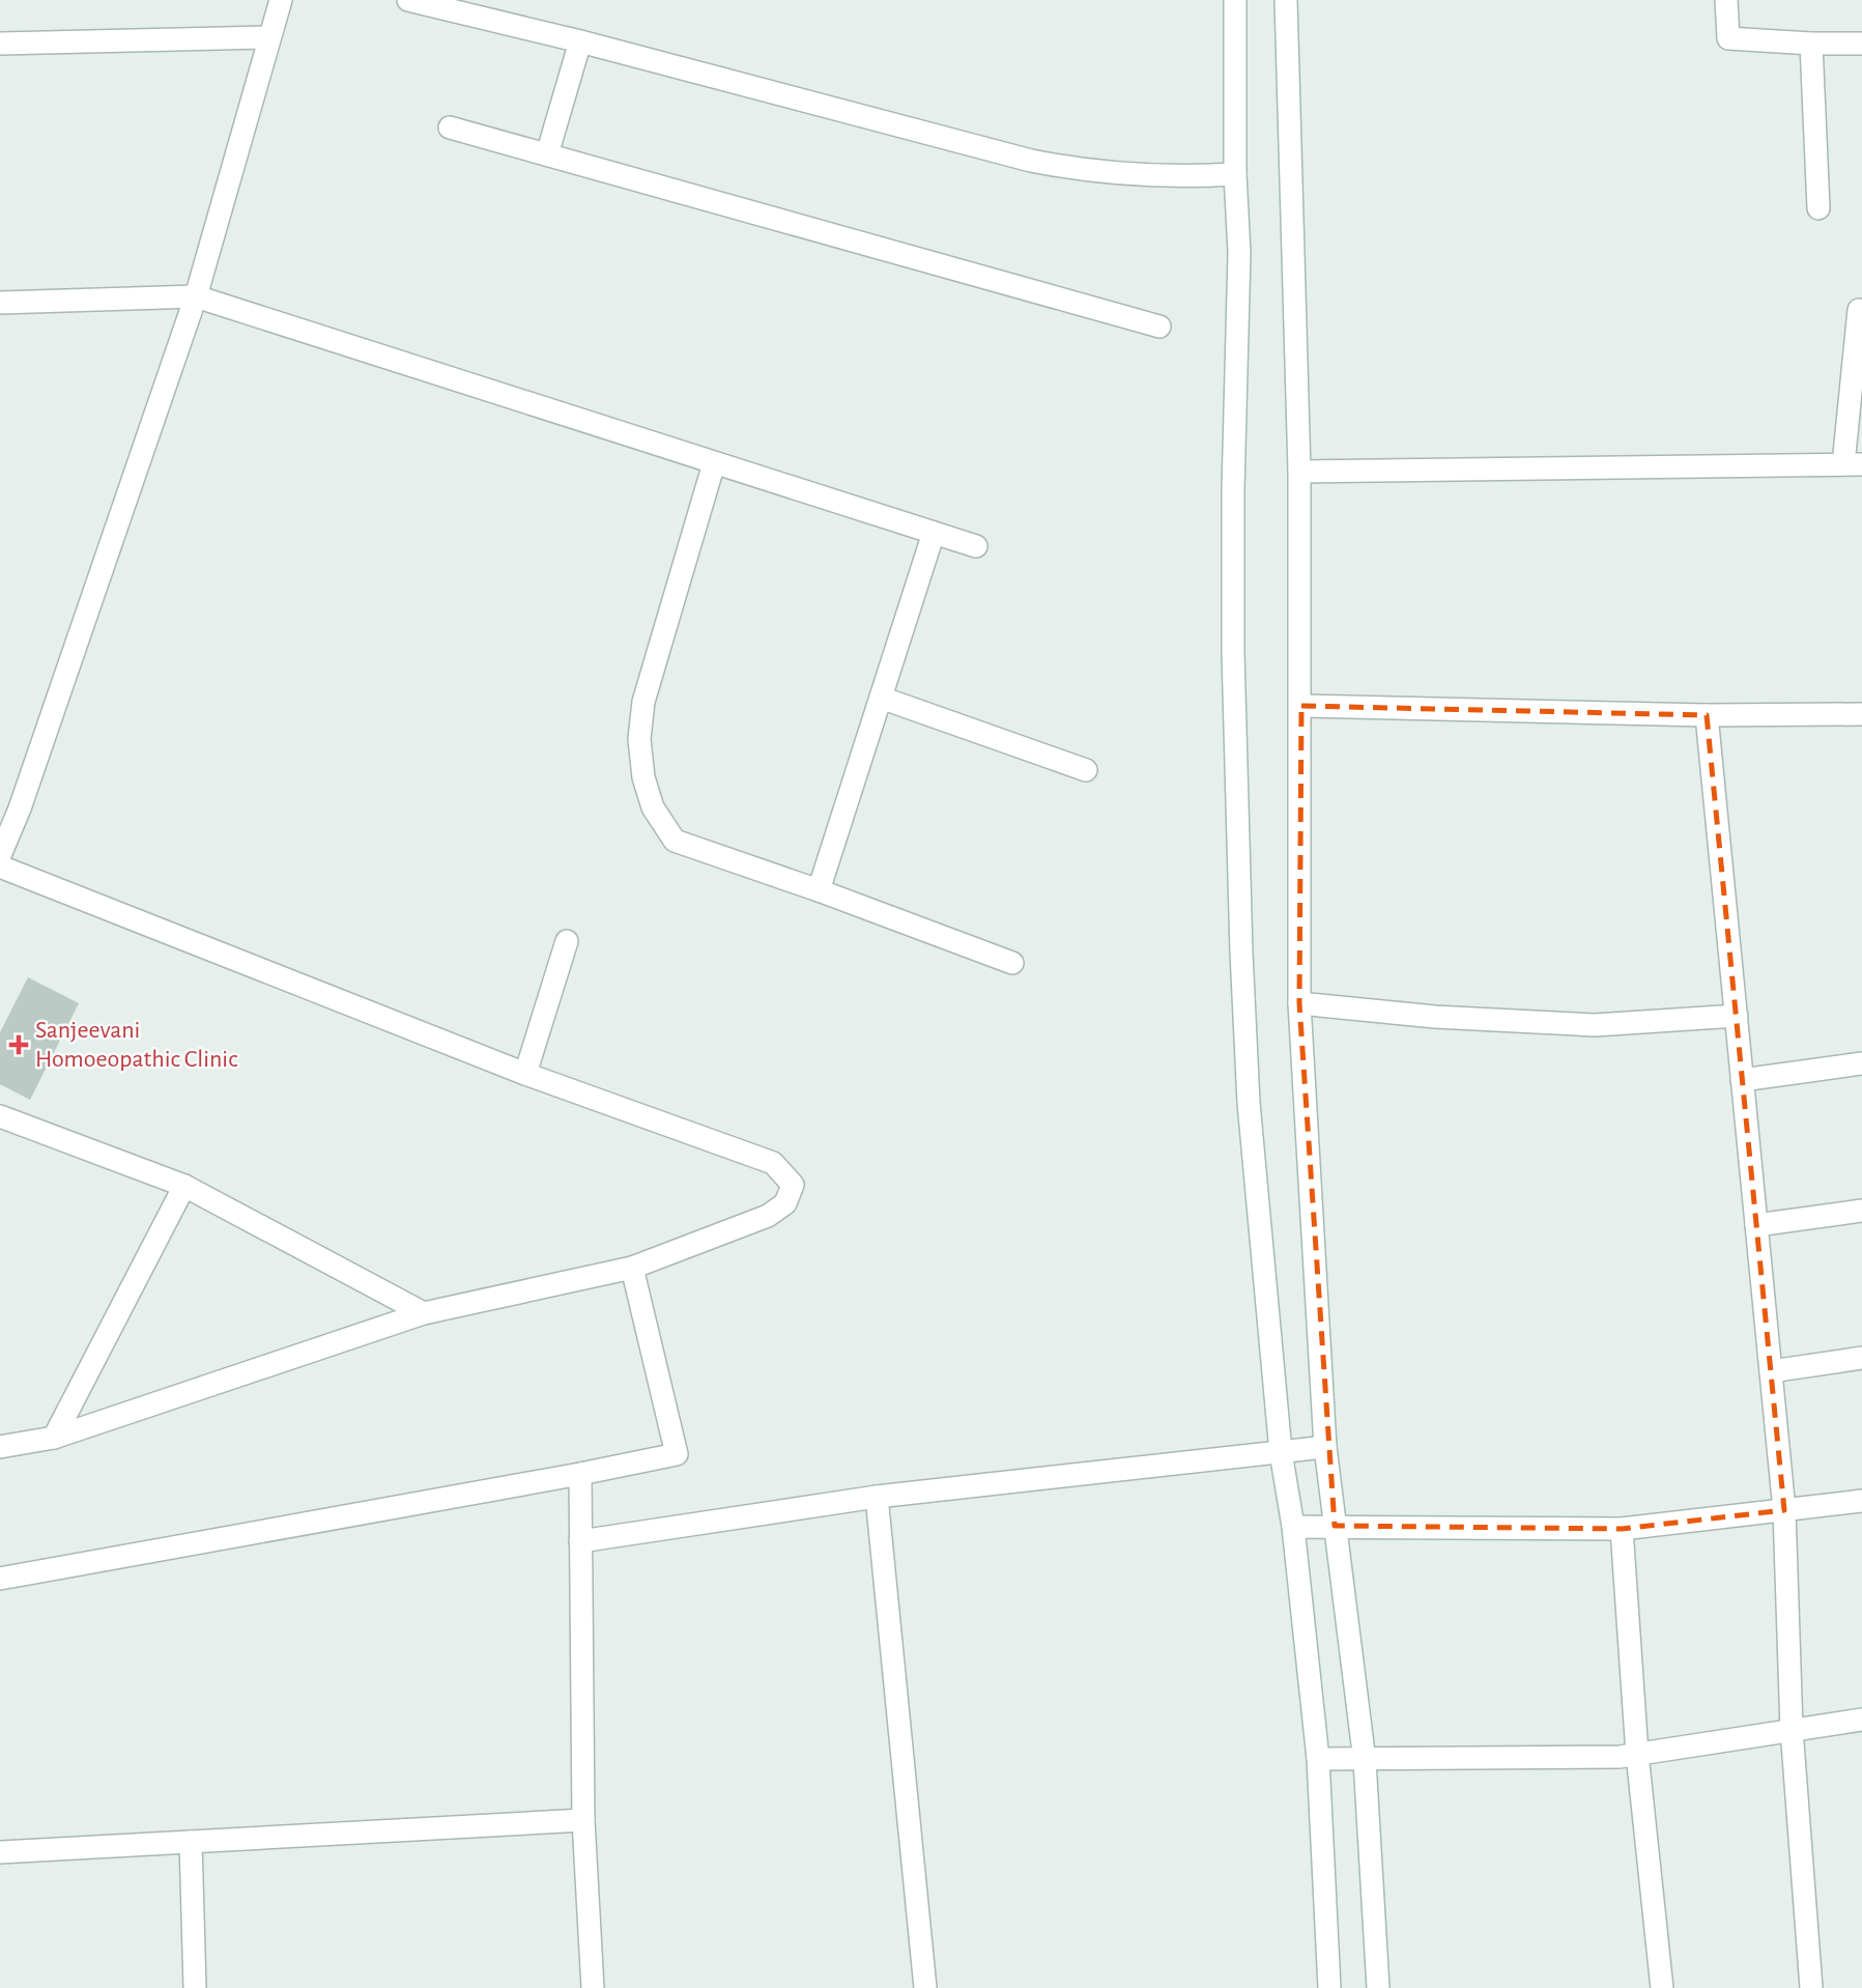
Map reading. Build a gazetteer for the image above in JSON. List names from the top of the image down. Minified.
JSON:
{"places":{"health":["Sanjeevani Homoeopathic Clinic"]}}
